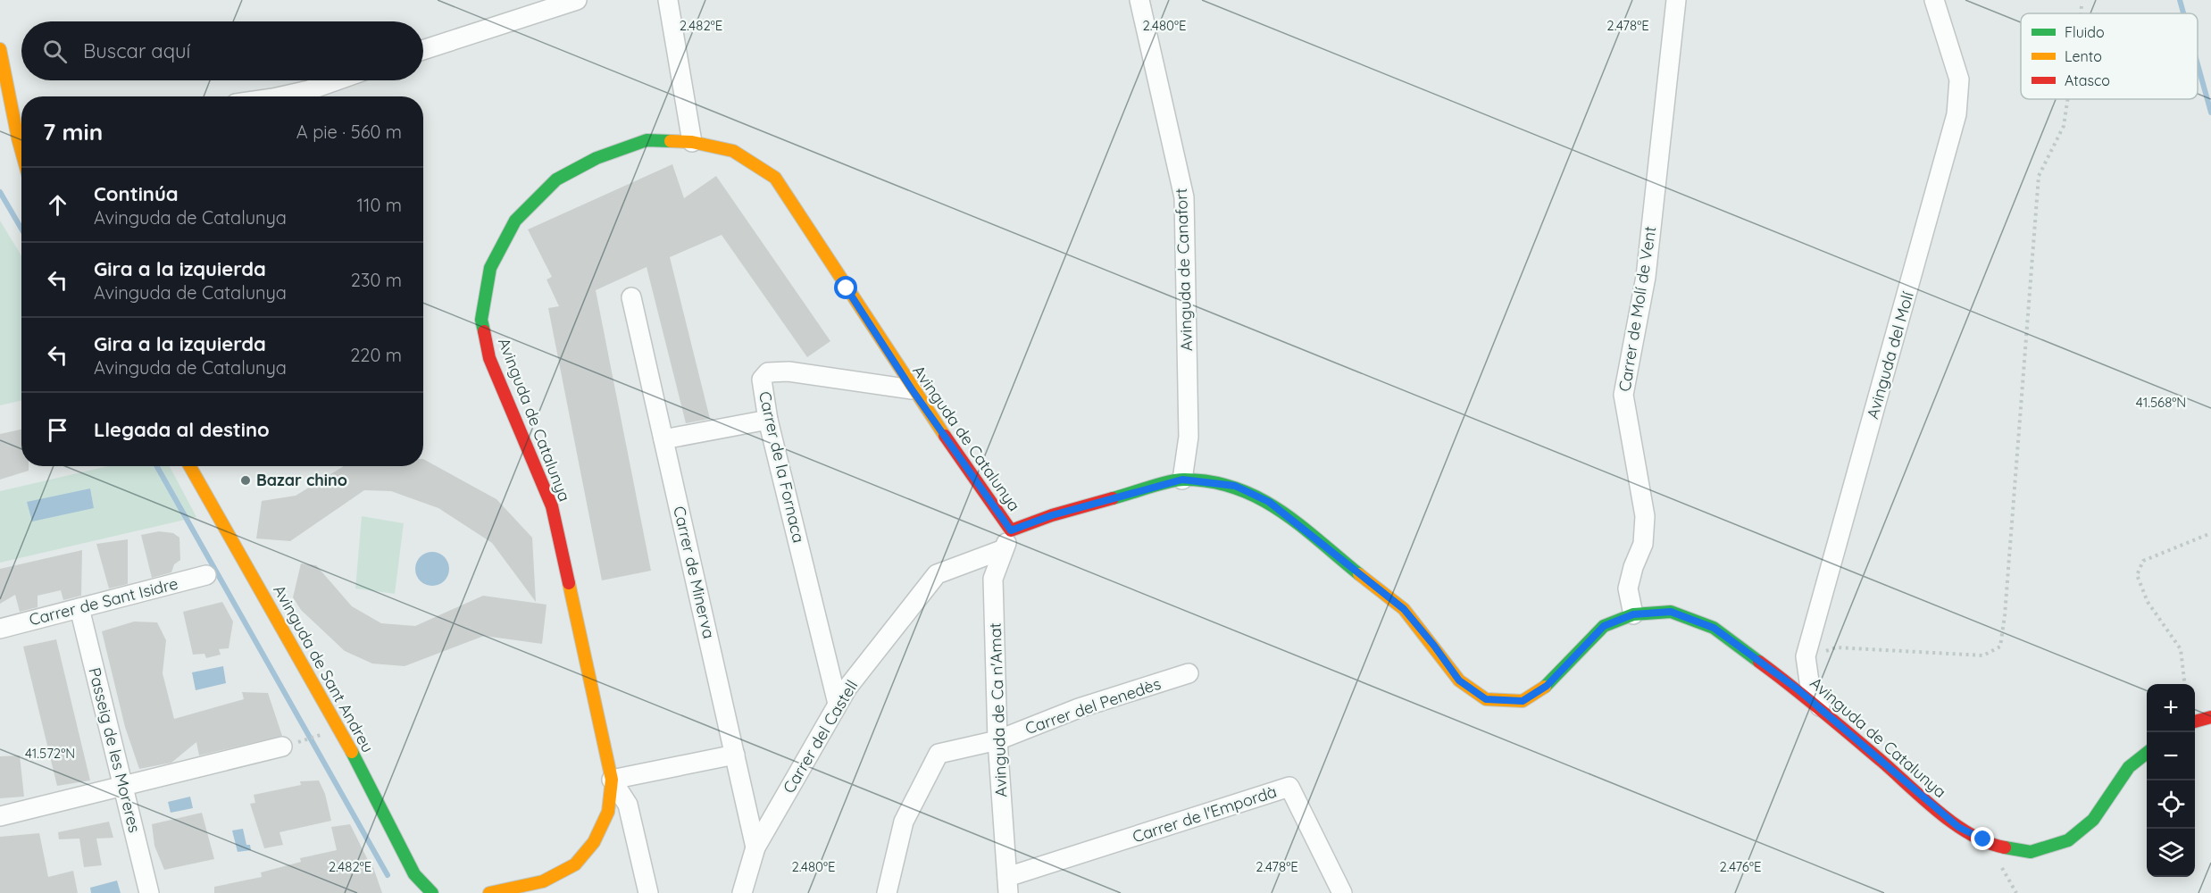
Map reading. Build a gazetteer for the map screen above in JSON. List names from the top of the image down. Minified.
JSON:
{"streets":{"street":["Avinguda de Canafort","Carrer de Molí de Vent","Avinguda del Molí","Avinguda de Catalunya","Carrer de la Fornaca","Carrer de Minerva","Carrer de Sant Isidre","Avinguda de Sant Andreu","Carrer del Penedès","Avinguda de Ca n'Amat","Carrer del Castell","Passeig de les Moreres","Carrer de l'Empordà"]},"crossings":[["Avinguda de Canafort","Avinguda de Catalunya"],["Carrer de Molí de Vent","Avinguda de Catalunya"],["Avinguda del Molí","Avinguda de Catalunya"],["Avinguda de Catalunya","Carrer de la Fornaca"],["Avinguda de Catalunya","Avinguda de Ca n'Amat"],["Carrer de la Fornaca","Carrer del Castell"],["Carrer de Minerva","Carrer del Castell"],["Carrer de Sant Isidre","Passeig de les Moreres"],["Carrer del Penedès","Avinguda de Ca n'Amat"],["Avinguda de Ca n'Amat","Carrer del Castell"],["Avinguda de Ca n'Amat","Carrer de l'Empordà"]],"places":["Bazar chino"],"legend":["Fluido","Lento","Atasco"],"page":{"search":"Buscar aquí","heading":["7 min","A pie · 560 m"],"list":[["Continúa","Avinguda de Catalunya","110 m"],["Gira a la izquierda","Avinguda de Catalunya","230 m"],["Gira a la izquierda","Avinguda de Catalunya","220 m"],"Llegada al destino"],"map_buttons":["+","−"]},"coordinates":["2.482°E","2.480°E","2.478°E","41.568°N","41.572°N","2.476°E"]}
